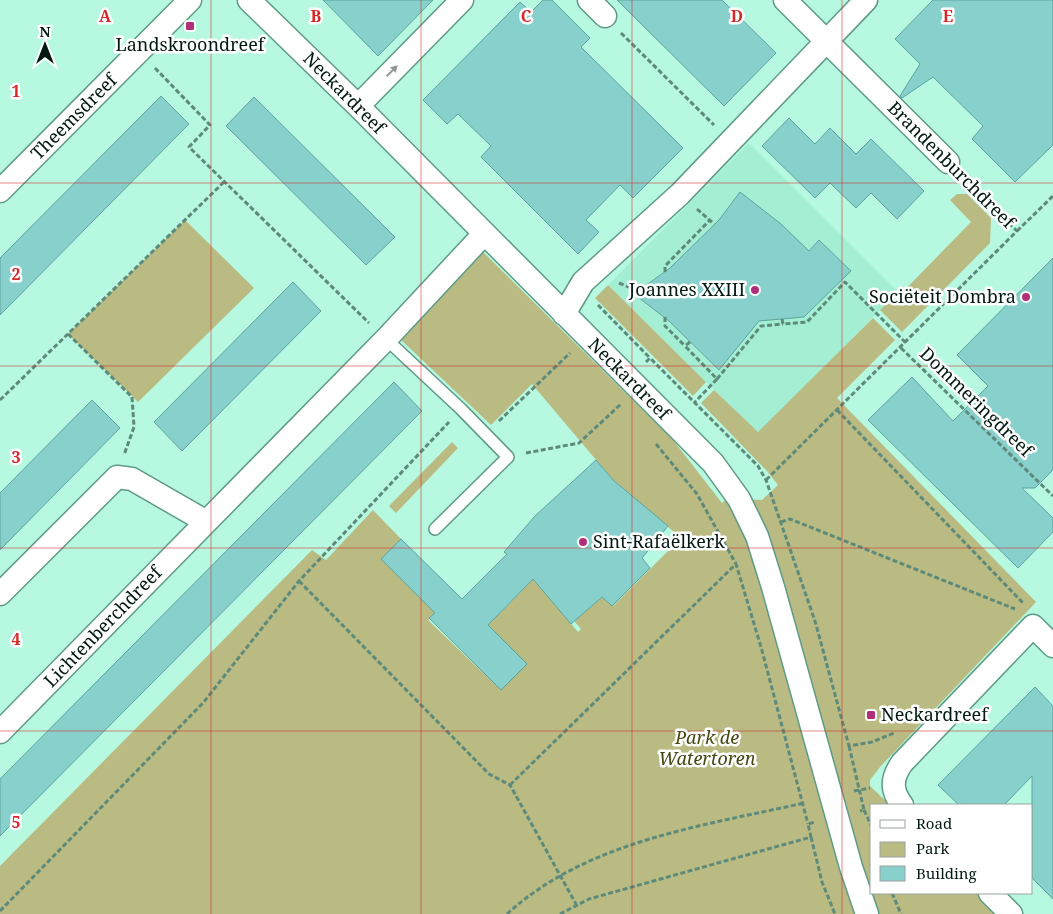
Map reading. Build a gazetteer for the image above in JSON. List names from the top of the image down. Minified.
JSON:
{"streets":{"street":["Neckardreef","Theemsdreef","Brandenburchdreef","Lichtenberchdreef"],"path":["Dommeringdreef"]},"crossings":[["Neckardreef","Lichtenberchdreef"],["Brandenburchdreef","Dommeringdreef"]],"parks":["Park de Watertoren"],"places":{"transit":["Landskroondreef","Neckardreef"],"other":["Joannes XXIII","Sociëteit Dombra","Sint-Rafaëlkerk"]},"legend":["Road","Park","Building"],"north":"top","grid":{"columns":["A","B","C","D","E"],"rows":["1","2","3","4","5"]}}
